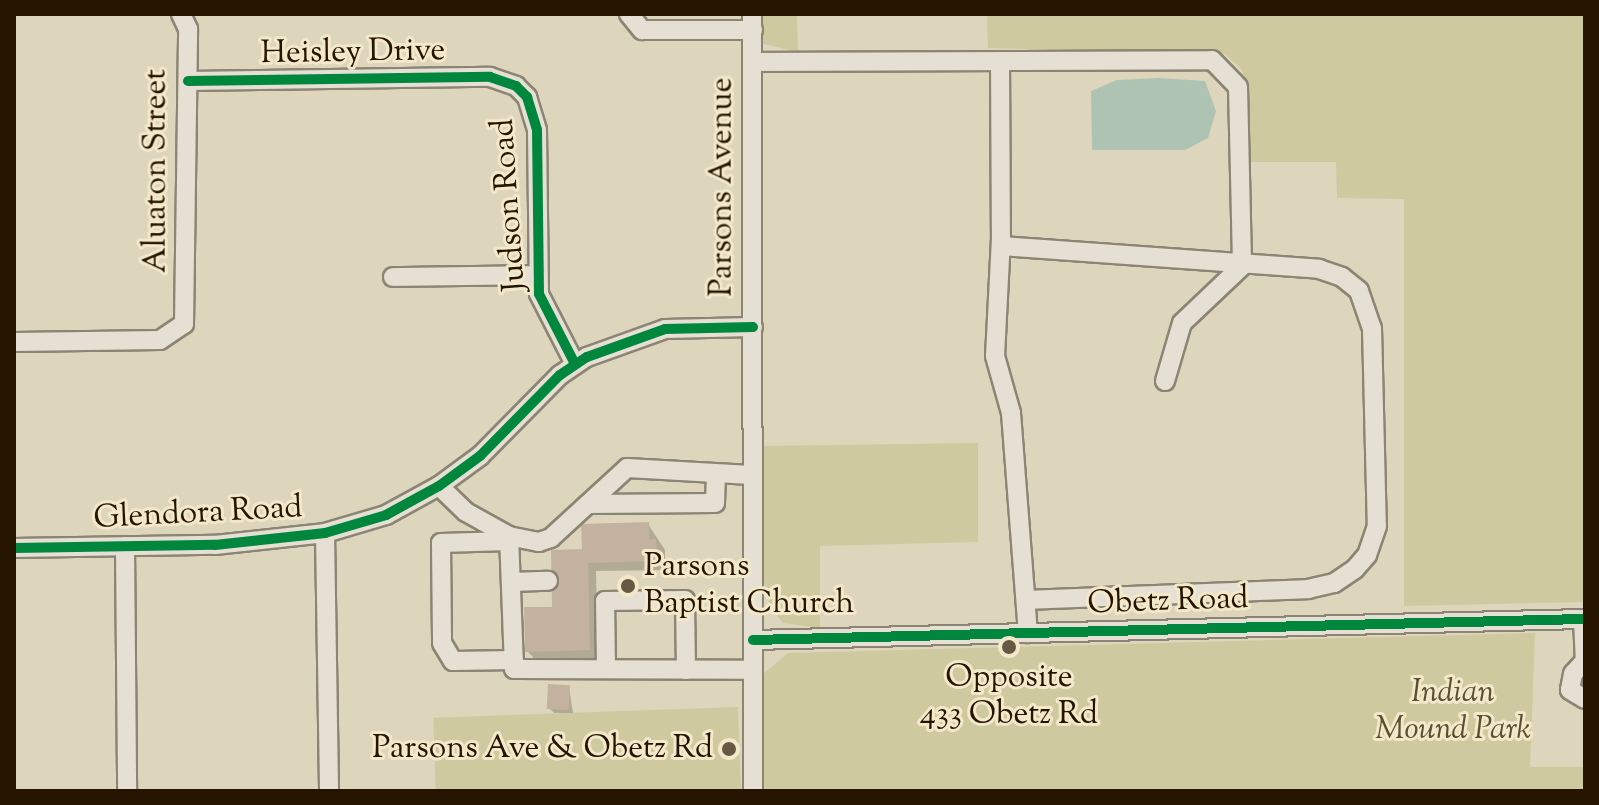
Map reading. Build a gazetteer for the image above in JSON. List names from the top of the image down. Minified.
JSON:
{"streets":{"street":["Heisley Drive","Aluaton Street","Parsons Avenue","Judson Road","Glendora Road","Obetz Road"]},"crossings":[["Heisley Drive","Aluaton Street"],["Heisley Drive","Judson Road"],["Parsons Avenue","Glendora Road"],["Parsons Avenue","Obetz Road"],["Judson Road","Glendora Road"]],"parks":["Indian Mound Park"],"places":["Parsons Baptist Church","Opposite 433 Obetz Rd","Parsons Ave & Obetz Rd"]}
